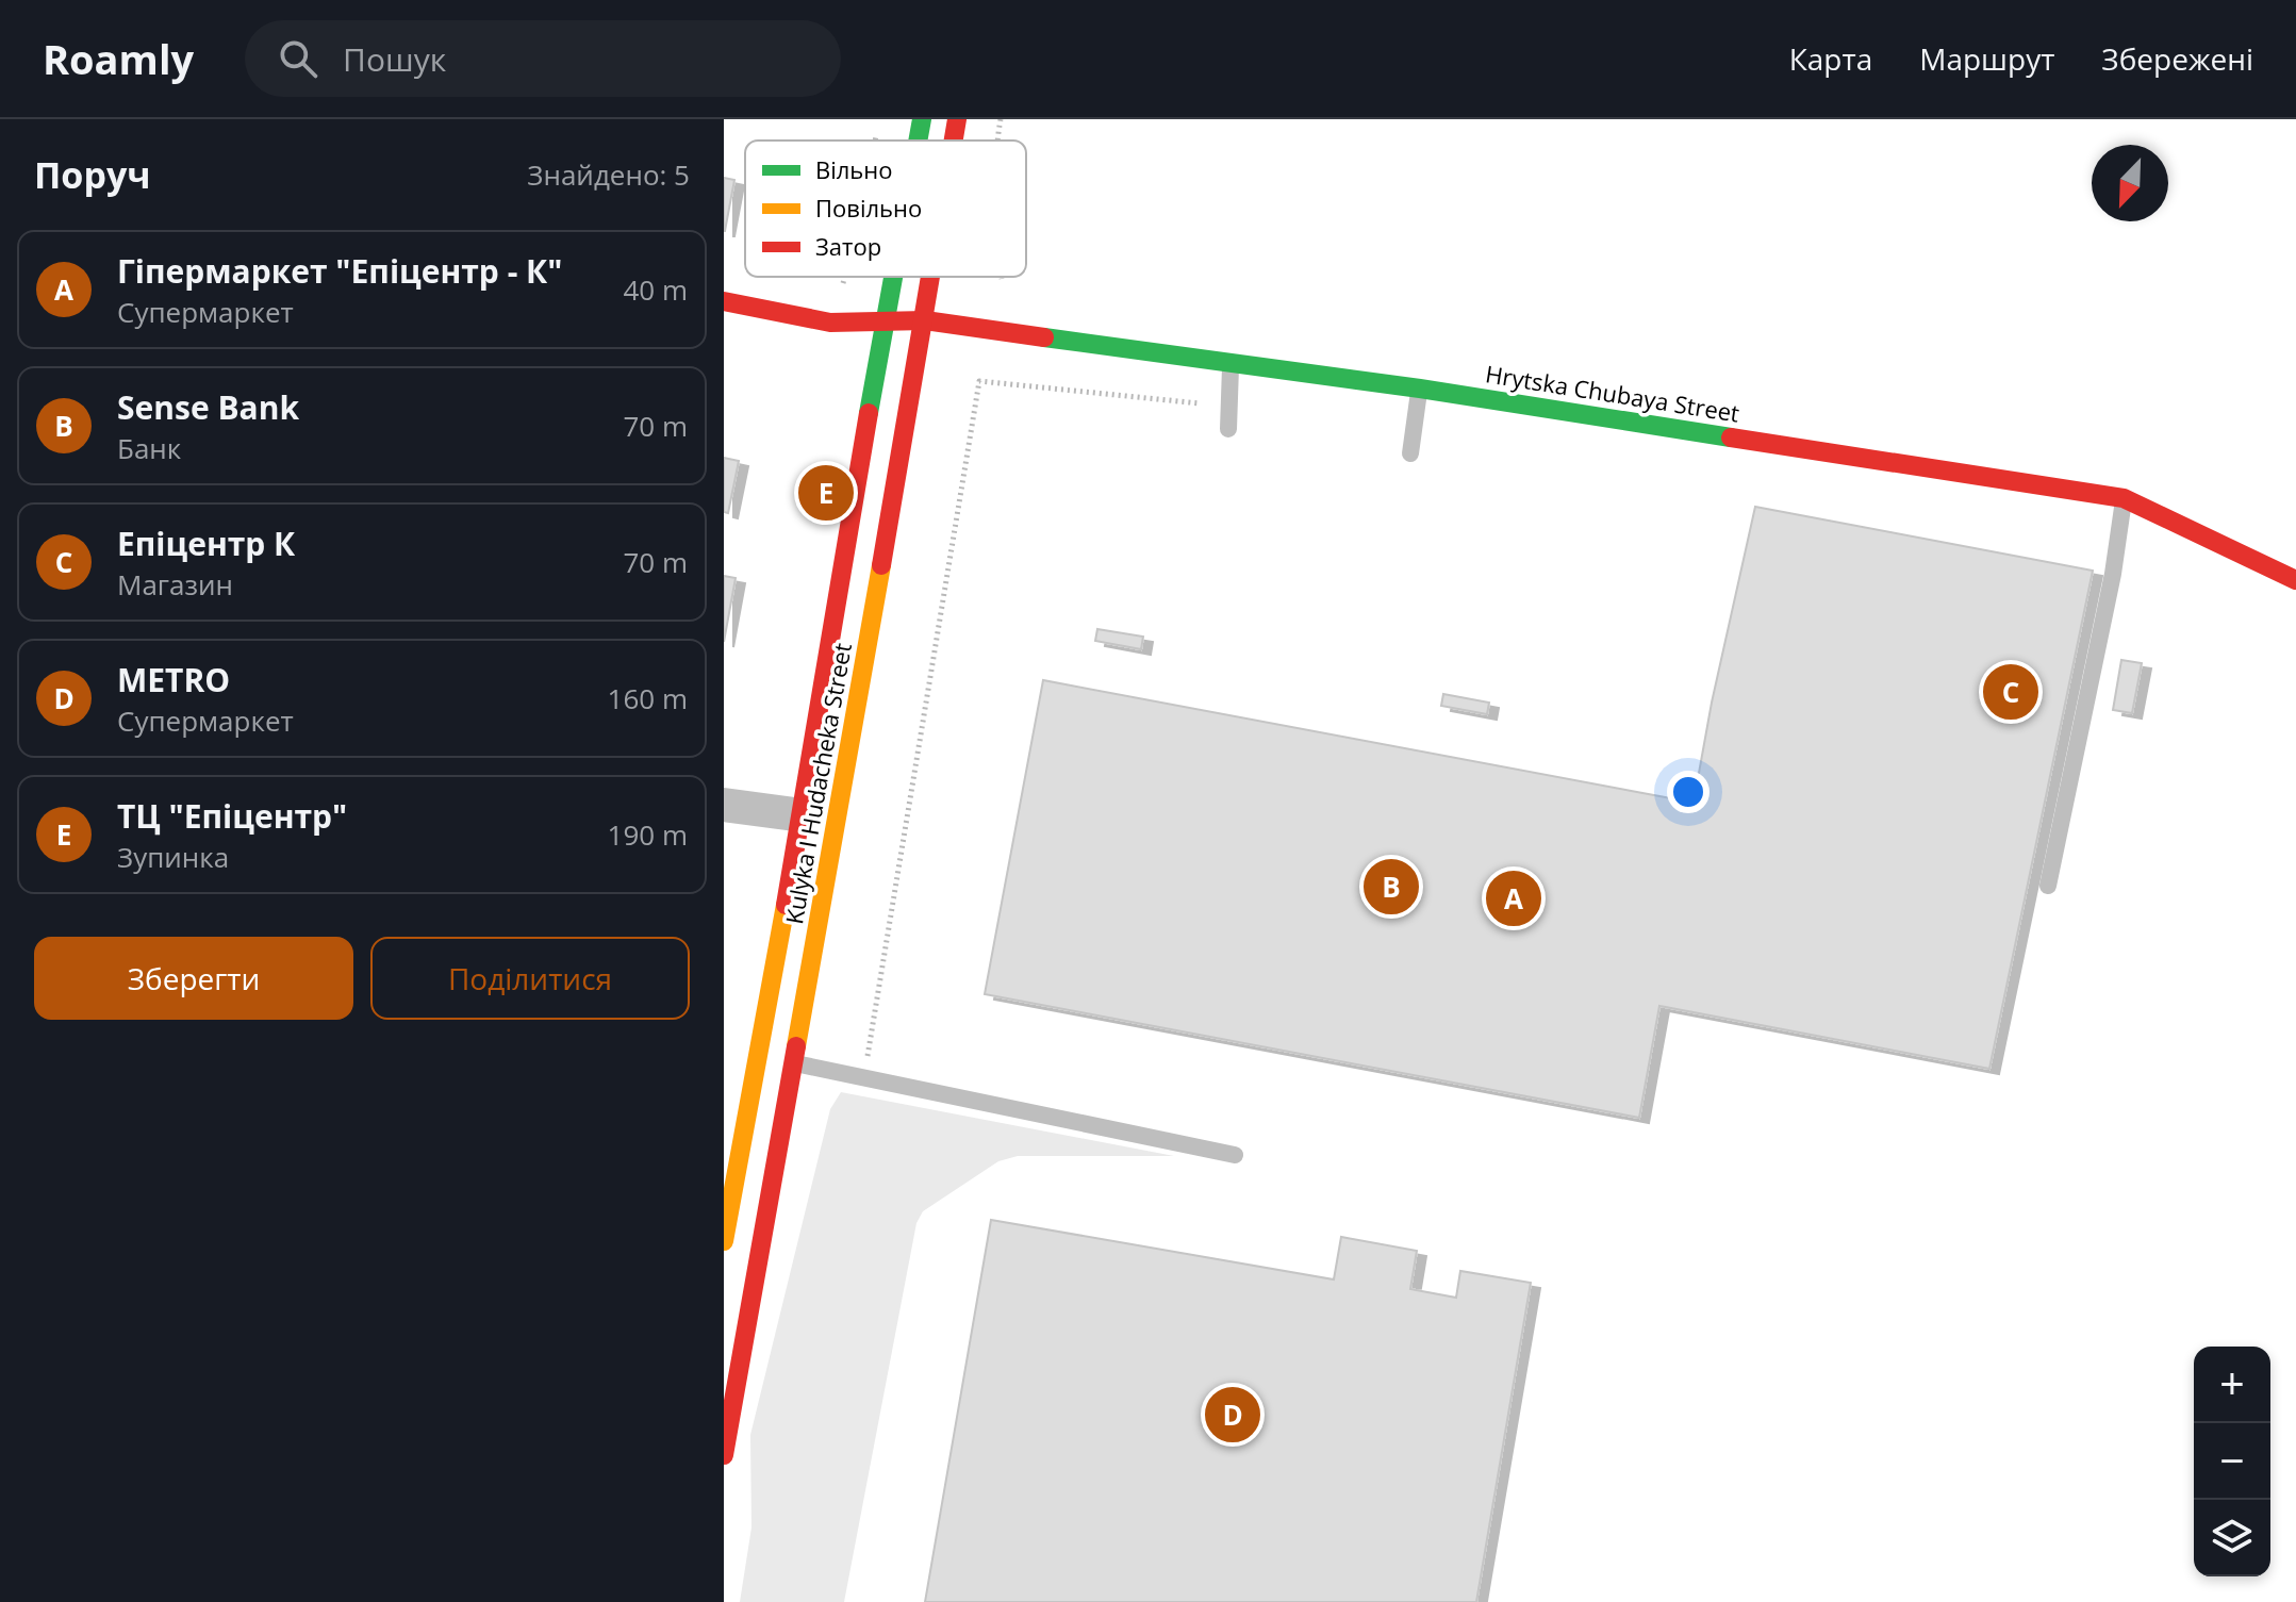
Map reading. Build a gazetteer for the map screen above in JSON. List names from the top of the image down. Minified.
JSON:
{"streets":{"main road":["Hrytska Chubaya Street","Kulyka I Hudacheka Street"]},"crossings":[["Hrytska Chubaya Street","Kulyka I Hudacheka Street"]],"legend":["Вільно","Повільно","Затор"],"north":"bottom left","page":{"header":"Roamly","search":"Пошук","nav":["Карта","Маршрут","Збережені"],"heading":["Поруч","Знайдено: 5"],"list":[{"mark":"A","name":"Гіпермаркет \"Епіцентр - К\"","note":"Супермаркет","value":"40 m"},{"mark":"B","name":"Sense Bank","note":"Банк","value":"70 m"},{"mark":"C","name":"Епіцентр К","note":"Магазин","value":"70 m"},{"mark":"D","name":"METRO","note":"Супермаркет","value":"160 m"},{"mark":"E","name":"ТЦ \"Епіцентр\"","note":"Зупинка","value":"190 m"}],"pins":["E","C","B","A","D"],"buttons":["Зберегти","Поділитися"],"map_buttons":["+","−"]}}
